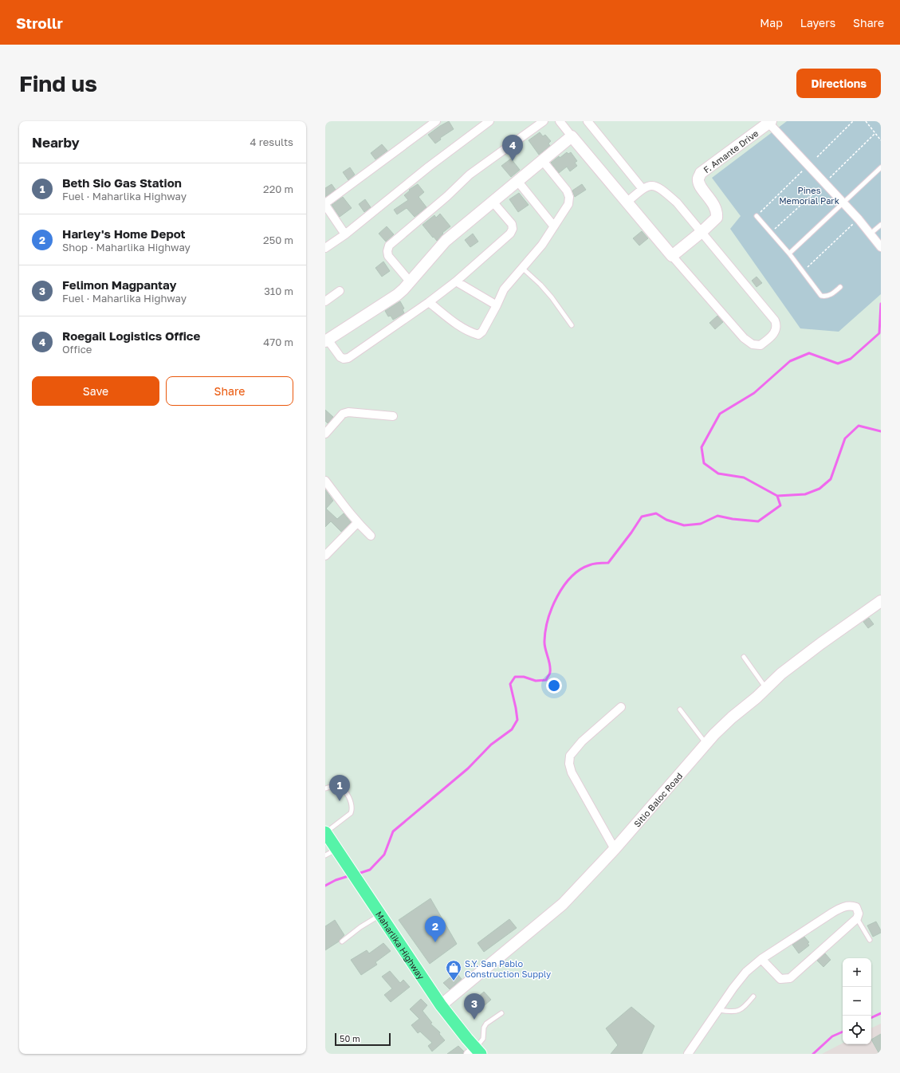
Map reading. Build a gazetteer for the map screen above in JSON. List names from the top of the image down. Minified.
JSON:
{"streets":{"main road":["Maharlika Highway"],"street":["F. Amante Drive","Sitio Baloc Road"]},"crossings":[["Sitio Baloc Road","Maharlika Highway"]],"parks":["Pines Memorial Park"],"places":{"shop":["S.Y. San Pablo Construction Supply"]},"scale_bar":"50 m","page":{"header":"Strollr","nav":["Map","Layers","Share"],"buttons":["Directions",["Save","Share"]],"title":"Find us","heading":["Nearby","4 results"],"pins":["4","1","2","3"],"list":[{"mark":"1","name":"Beth Sio Gas Station","note":"Fuel · Maharlika Highway","value":"220 m"},{"mark":"2","name":"Harley's Home Depot","note":"Shop · Maharlika Highway","value":"250 m"},{"mark":"3","name":"Felimon Magpantay","note":"Fuel · Maharlika Highway","value":"310 m"},{"mark":"4","name":"Roegail Logistics Office","note":"Office","value":"470 m"}],"map_buttons":["+","−"],"scale":"50 m"}}
